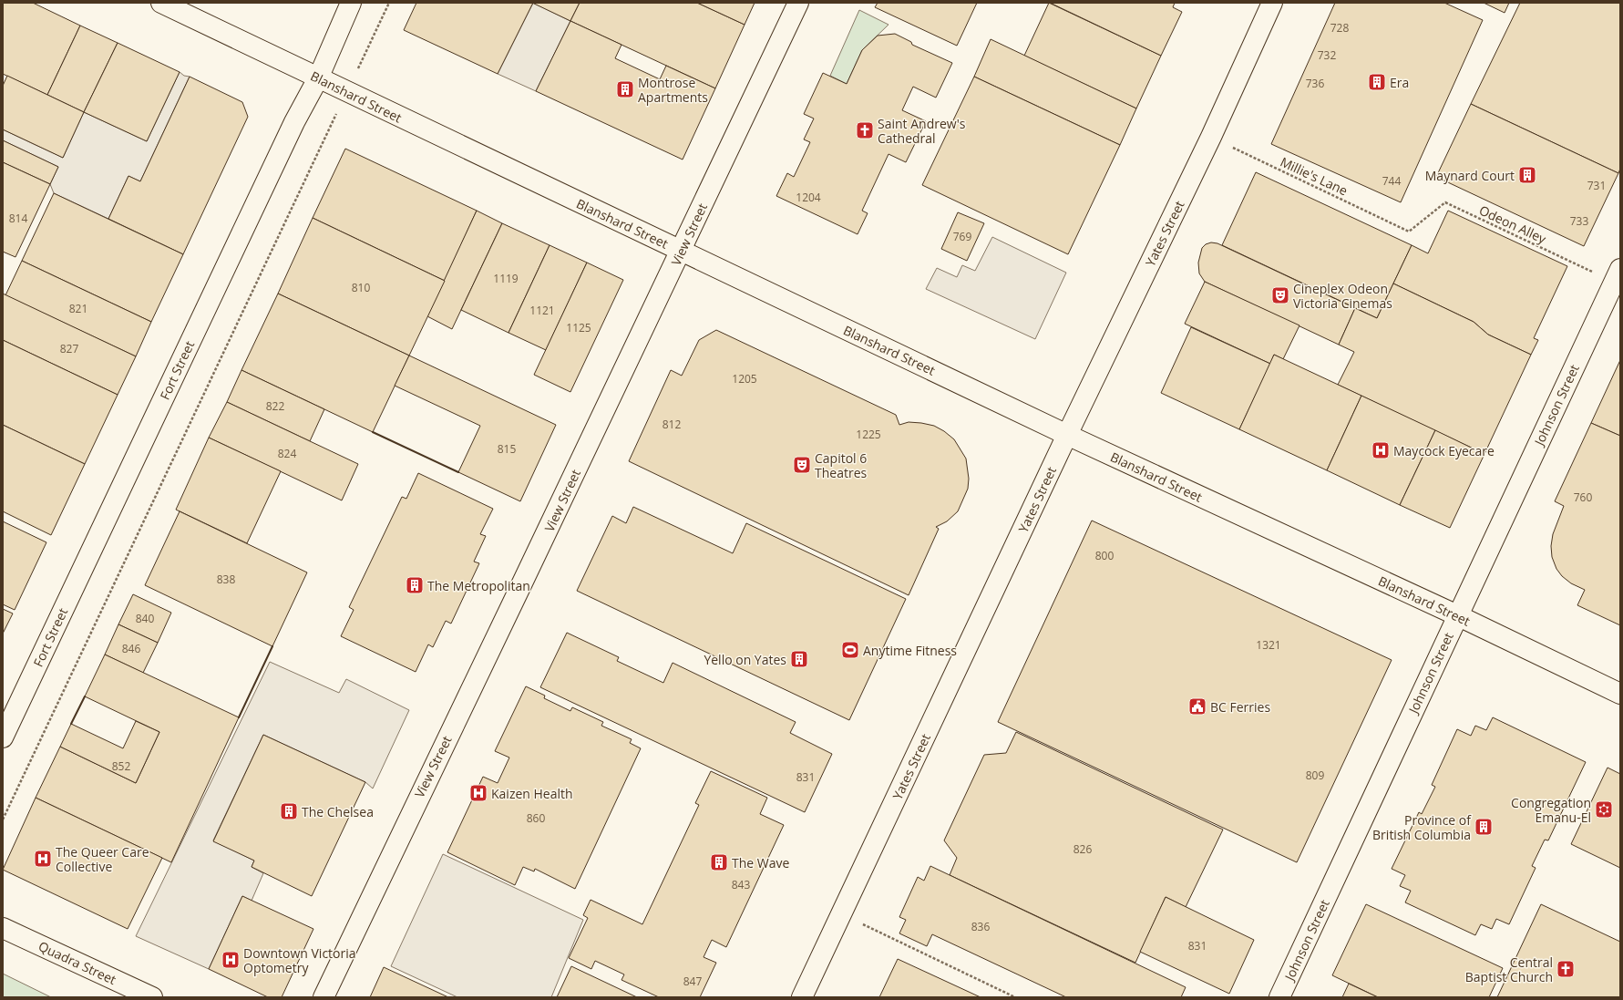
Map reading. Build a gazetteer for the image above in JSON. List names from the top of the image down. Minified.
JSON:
{"streets":{"main road":["Blanshard Street","Yates Street","View Street","Fort Street","Johnson Street","Quadra Street"],"path":["Millie's Lane","Odeon Alley"]},"crossings":[["Blanshard Street","Yates Street"],["Blanshard Street","View Street"],["Blanshard Street","Fort Street"],["Blanshard Street","Johnson Street"],["Millie's Lane","Odeon Alley"],["Millie's Lane","Yates Street"],["Odeon Alley","Johnson Street"]],"places":{"building":["Era","Montrose Apartments","Maynard Court","The Metropolitan","Yello on Yates","The Chelsea","Province of British Columbia","The Wave"],"church":["Saint Andrew's Cathedral","Central Baptist Church"],"theatre":["Cineplex Odeon Victoria Cinemas","Capitol 6 Theatres"],"hospital":["Maycock Eyecare","Kaizen Health","The Queer Care Collective","Downtown Victoria Optometry"],"sports":["Anytime Fitness"],"public building":["BC Ferries"],"synagogue":["Congregation Emanu-El"]},"house_numbers":["728","732","736","744","731","1204","814","733","769","1119","810","821","1121","1125","827","1205","822","812","1225","815","824","760","800","838","840","1321","846","852","809","831","860","826","843","836","831","847"]}
